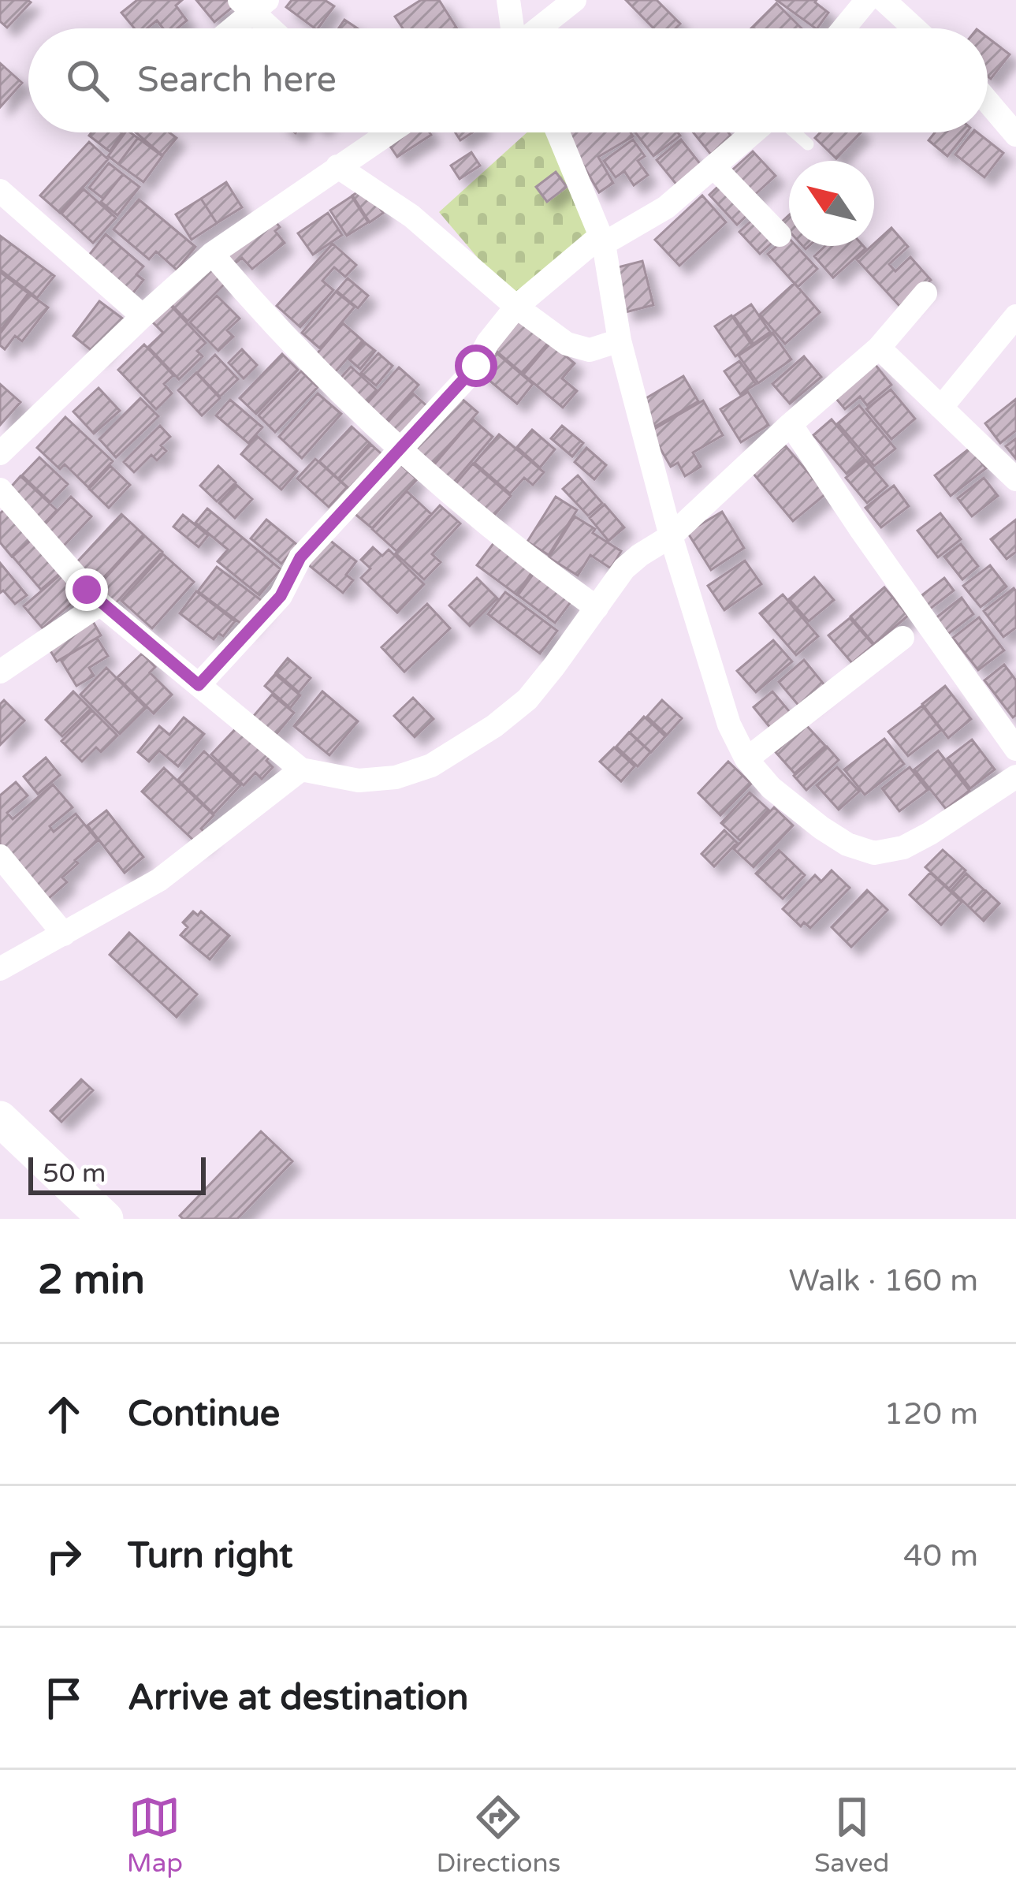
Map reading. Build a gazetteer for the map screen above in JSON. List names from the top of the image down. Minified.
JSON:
{"scale_bar":"50 m","north":"top left","page":{"search":"Search here","scale":"50 m","heading":["2 min","Walk · 160 m"],"list":[["Continue","120 m"],["Turn right","40 m"],"Arrive at destination"],"nav":["Map","Directions","Saved"]}}
